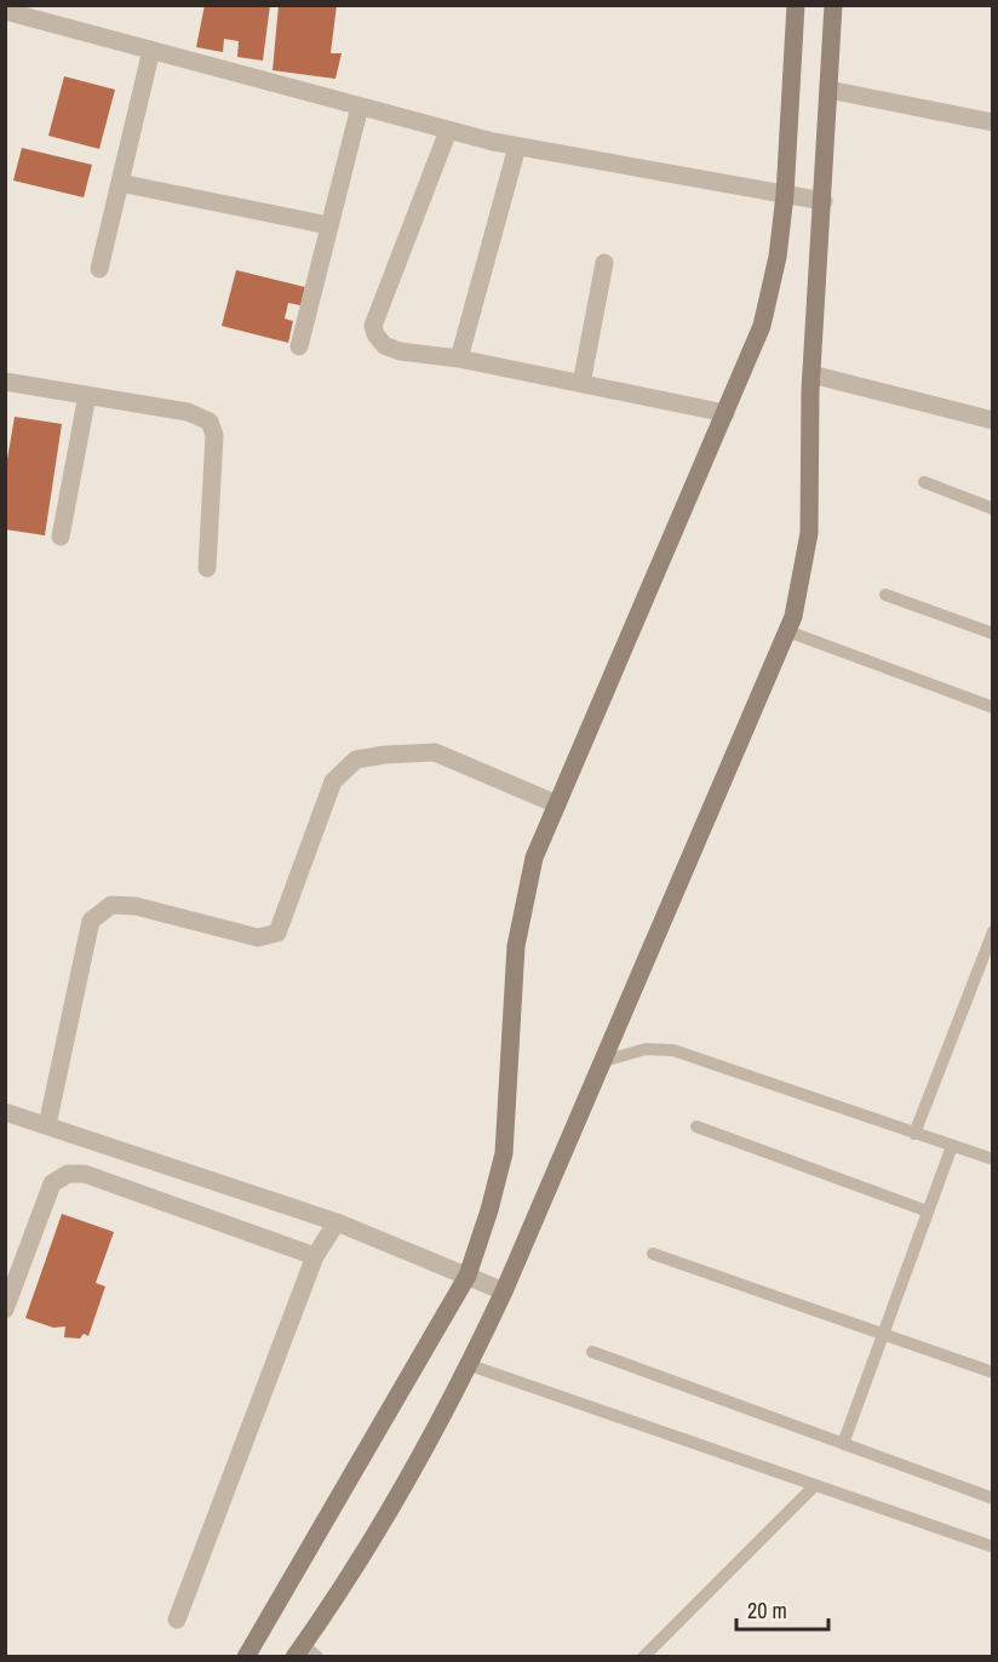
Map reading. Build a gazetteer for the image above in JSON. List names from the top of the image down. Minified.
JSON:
{"scale_bar":"20 m"}
